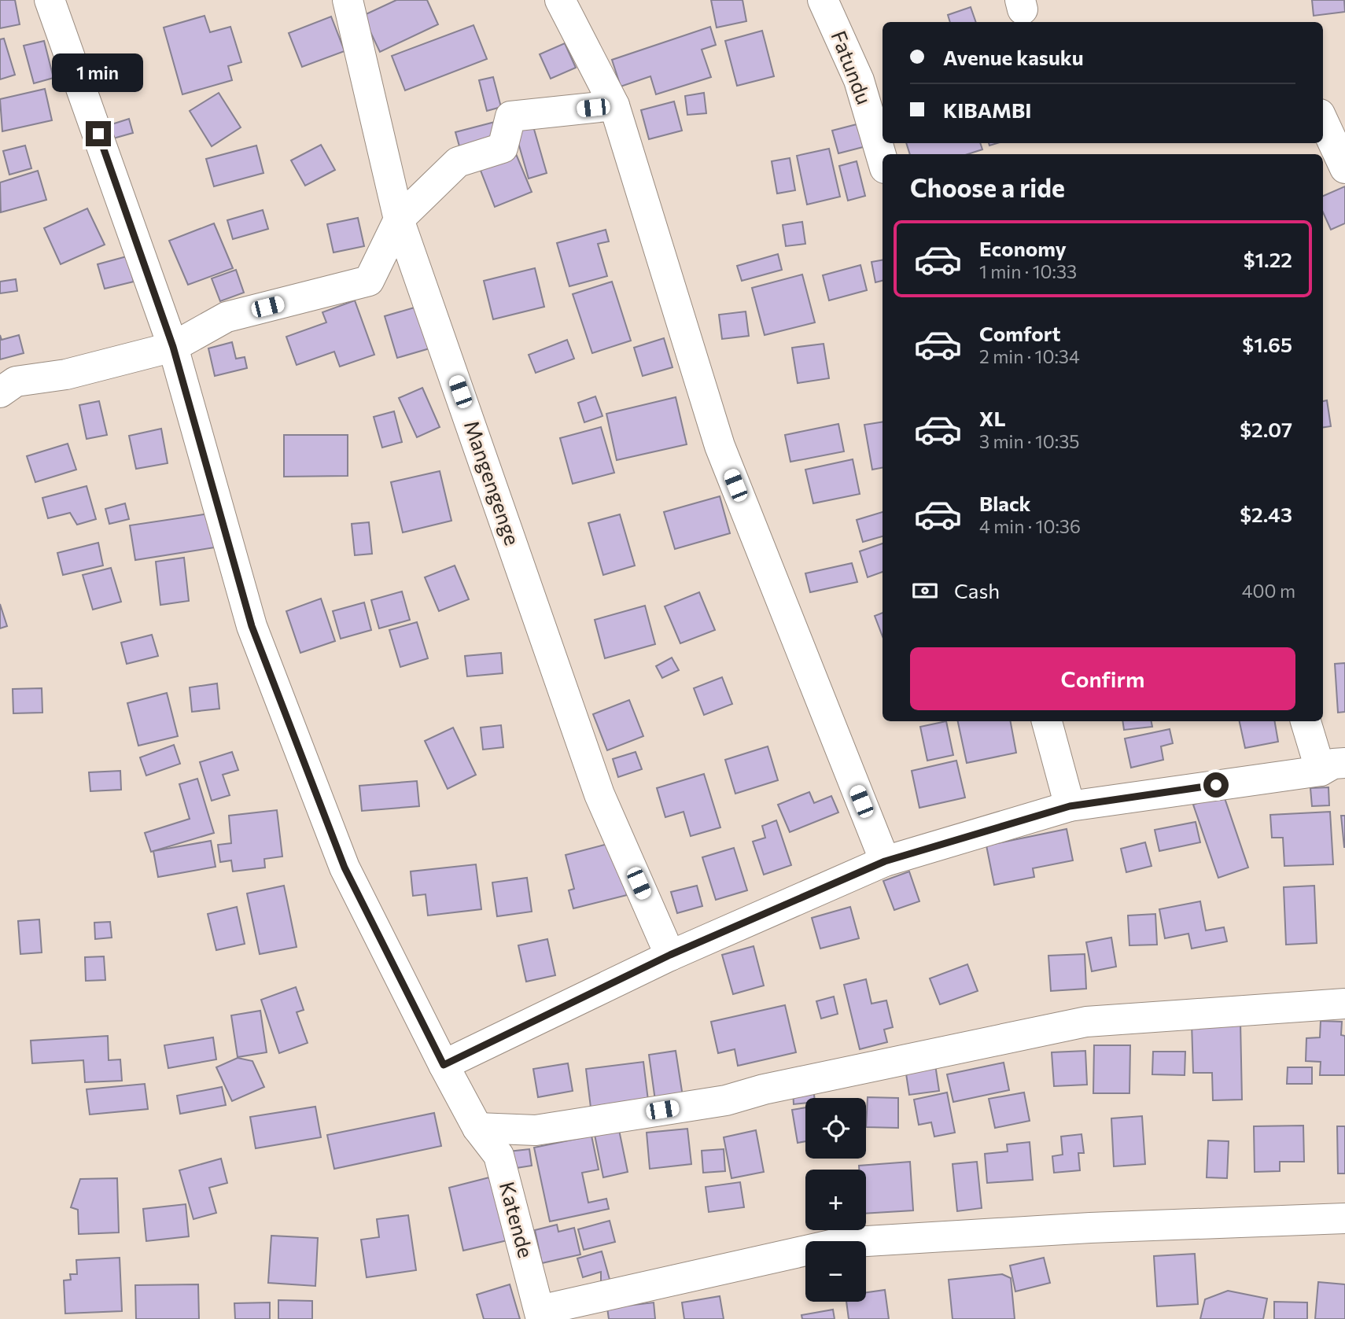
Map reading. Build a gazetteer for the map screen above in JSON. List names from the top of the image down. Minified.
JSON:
{"streets":{"street":["Fatundu","Mangengenge","Katende"]},"page":{"banner":["Avenue kasuku","KIBAMBI"],"bubble":"1 min","heading":"Choose a ride","list":[{"name":"Economy","note":"1 min · 10:33","value":"$1.22"},{"name":"Comfort","note":"2 min · 10:34","value":"$1.65"},{"name":"XL","note":"3 min · 10:35","value":"$2.07"},{"name":"Black","note":"4 min · 10:36","value":"$2.43"}],"pay":["Cash","400 m"],"buttons":"Confirm","map_buttons":["+","−"]}}
